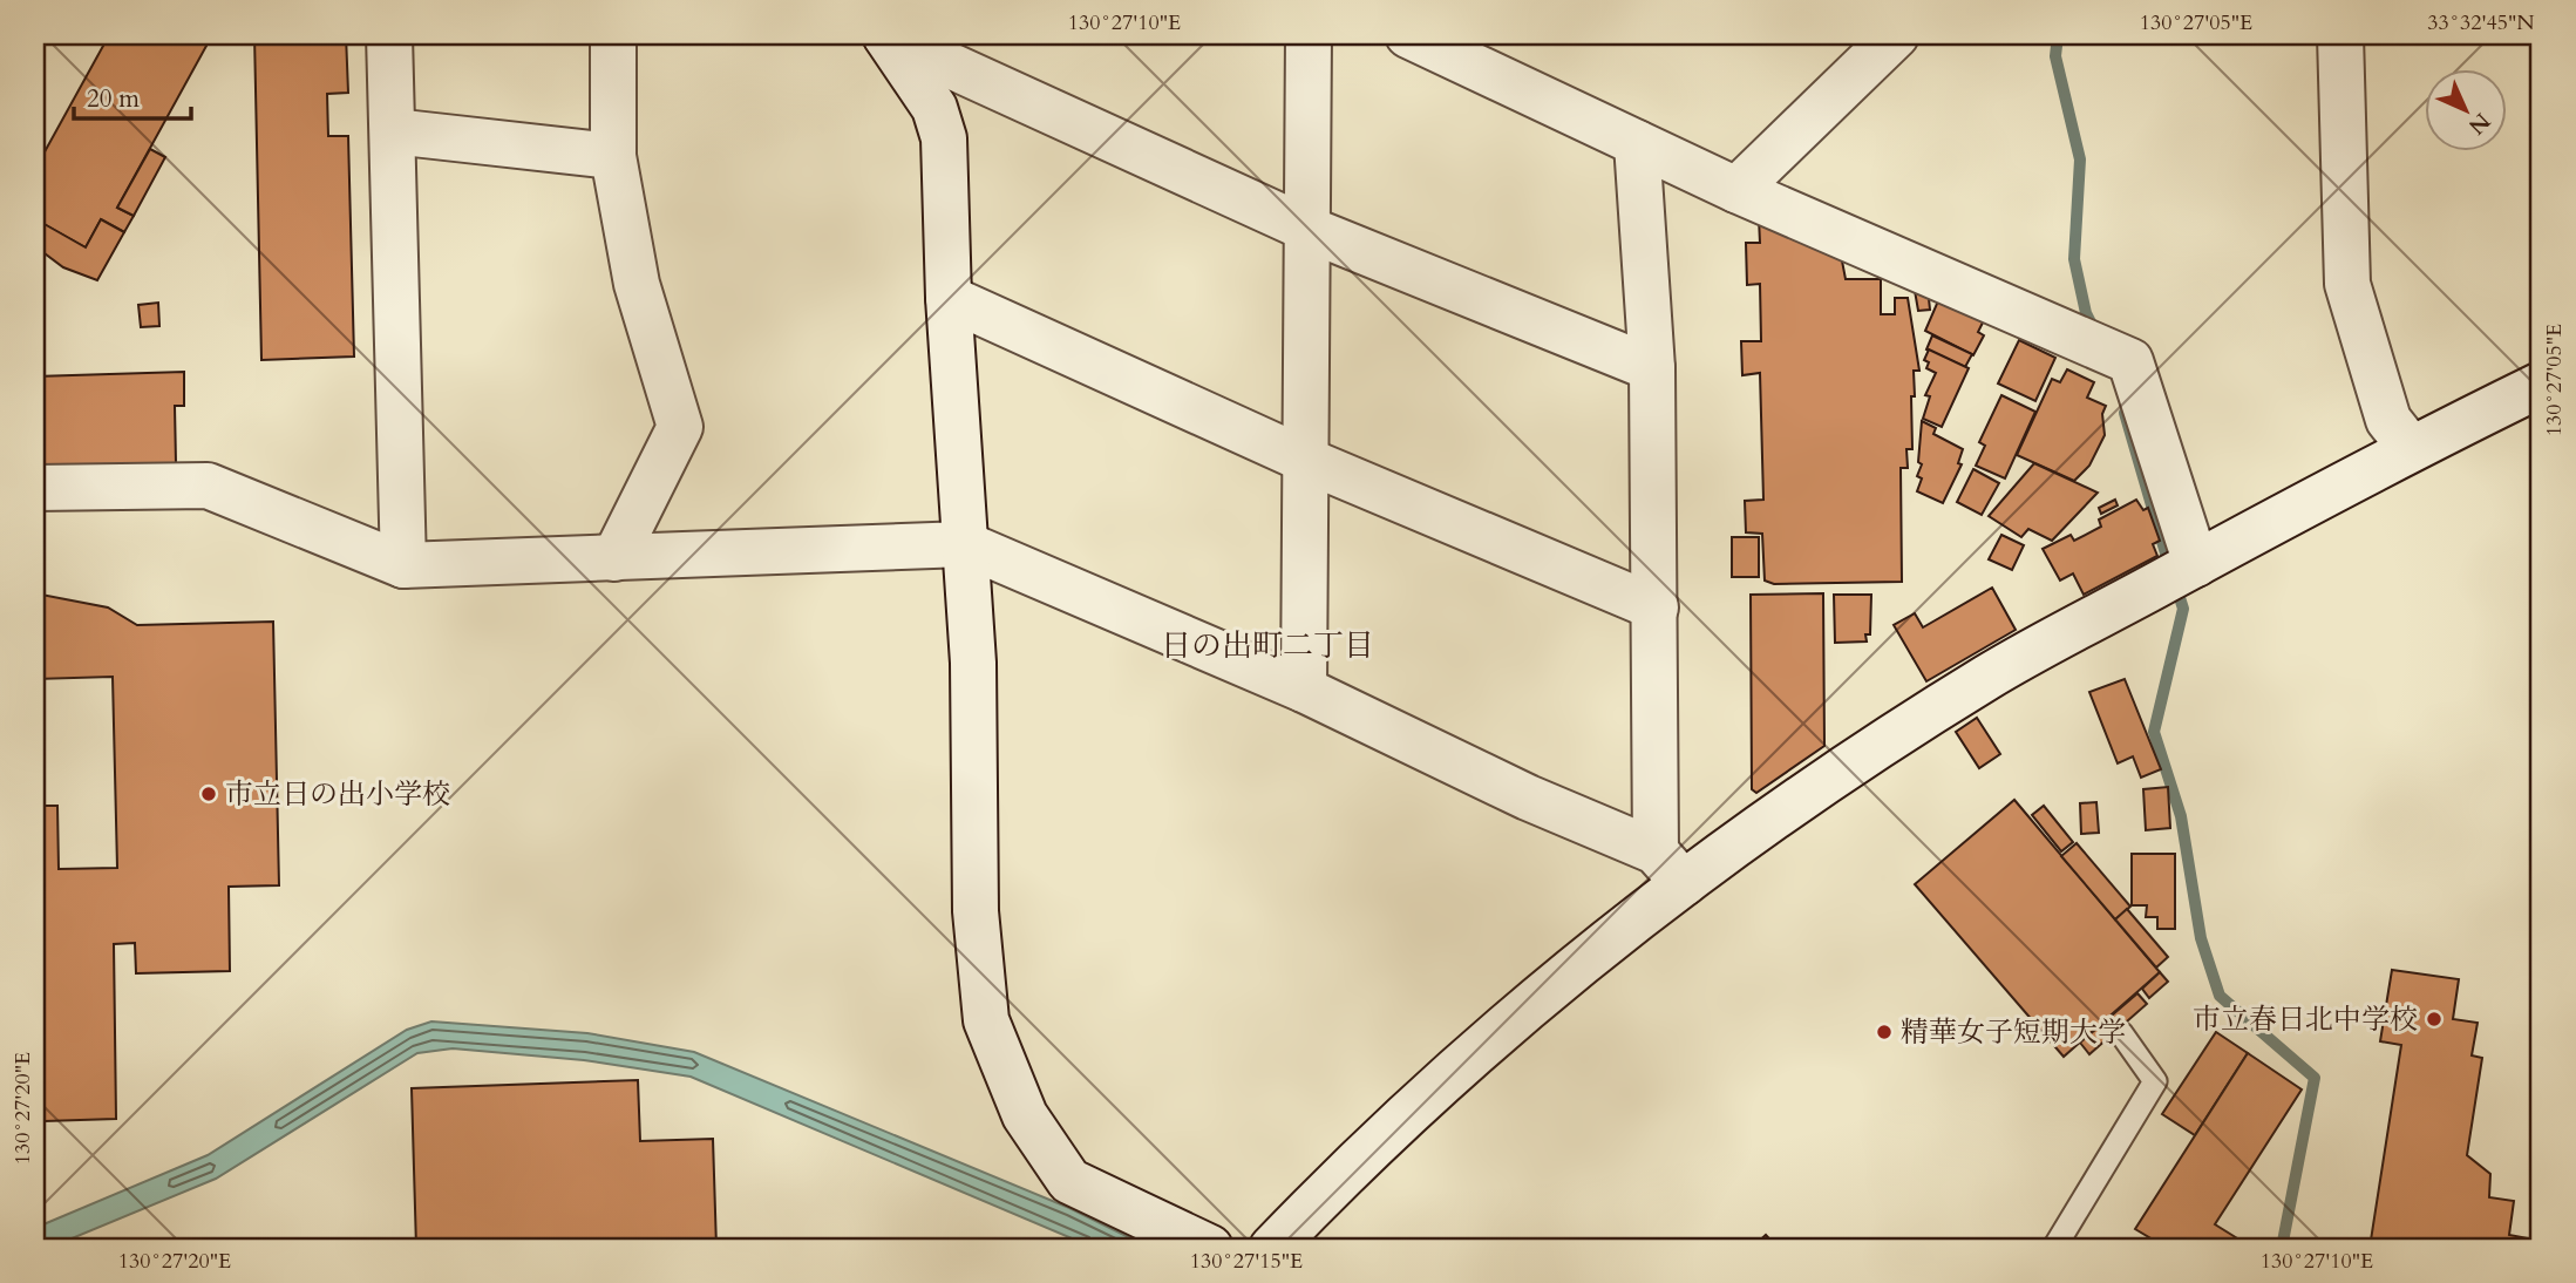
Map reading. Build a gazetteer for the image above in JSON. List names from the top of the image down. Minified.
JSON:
{"districts":["日の出町二丁目"],"places":["市立日の出小学校","市立春日北中学校","精華女子短期大学"],"scale_bar":"20 m","north":"bottom right","coordinates":["130°27'10\"E","130°27'05\"E","33°32'45\"N","130°27'20\"E","130°27'15\"E"]}
